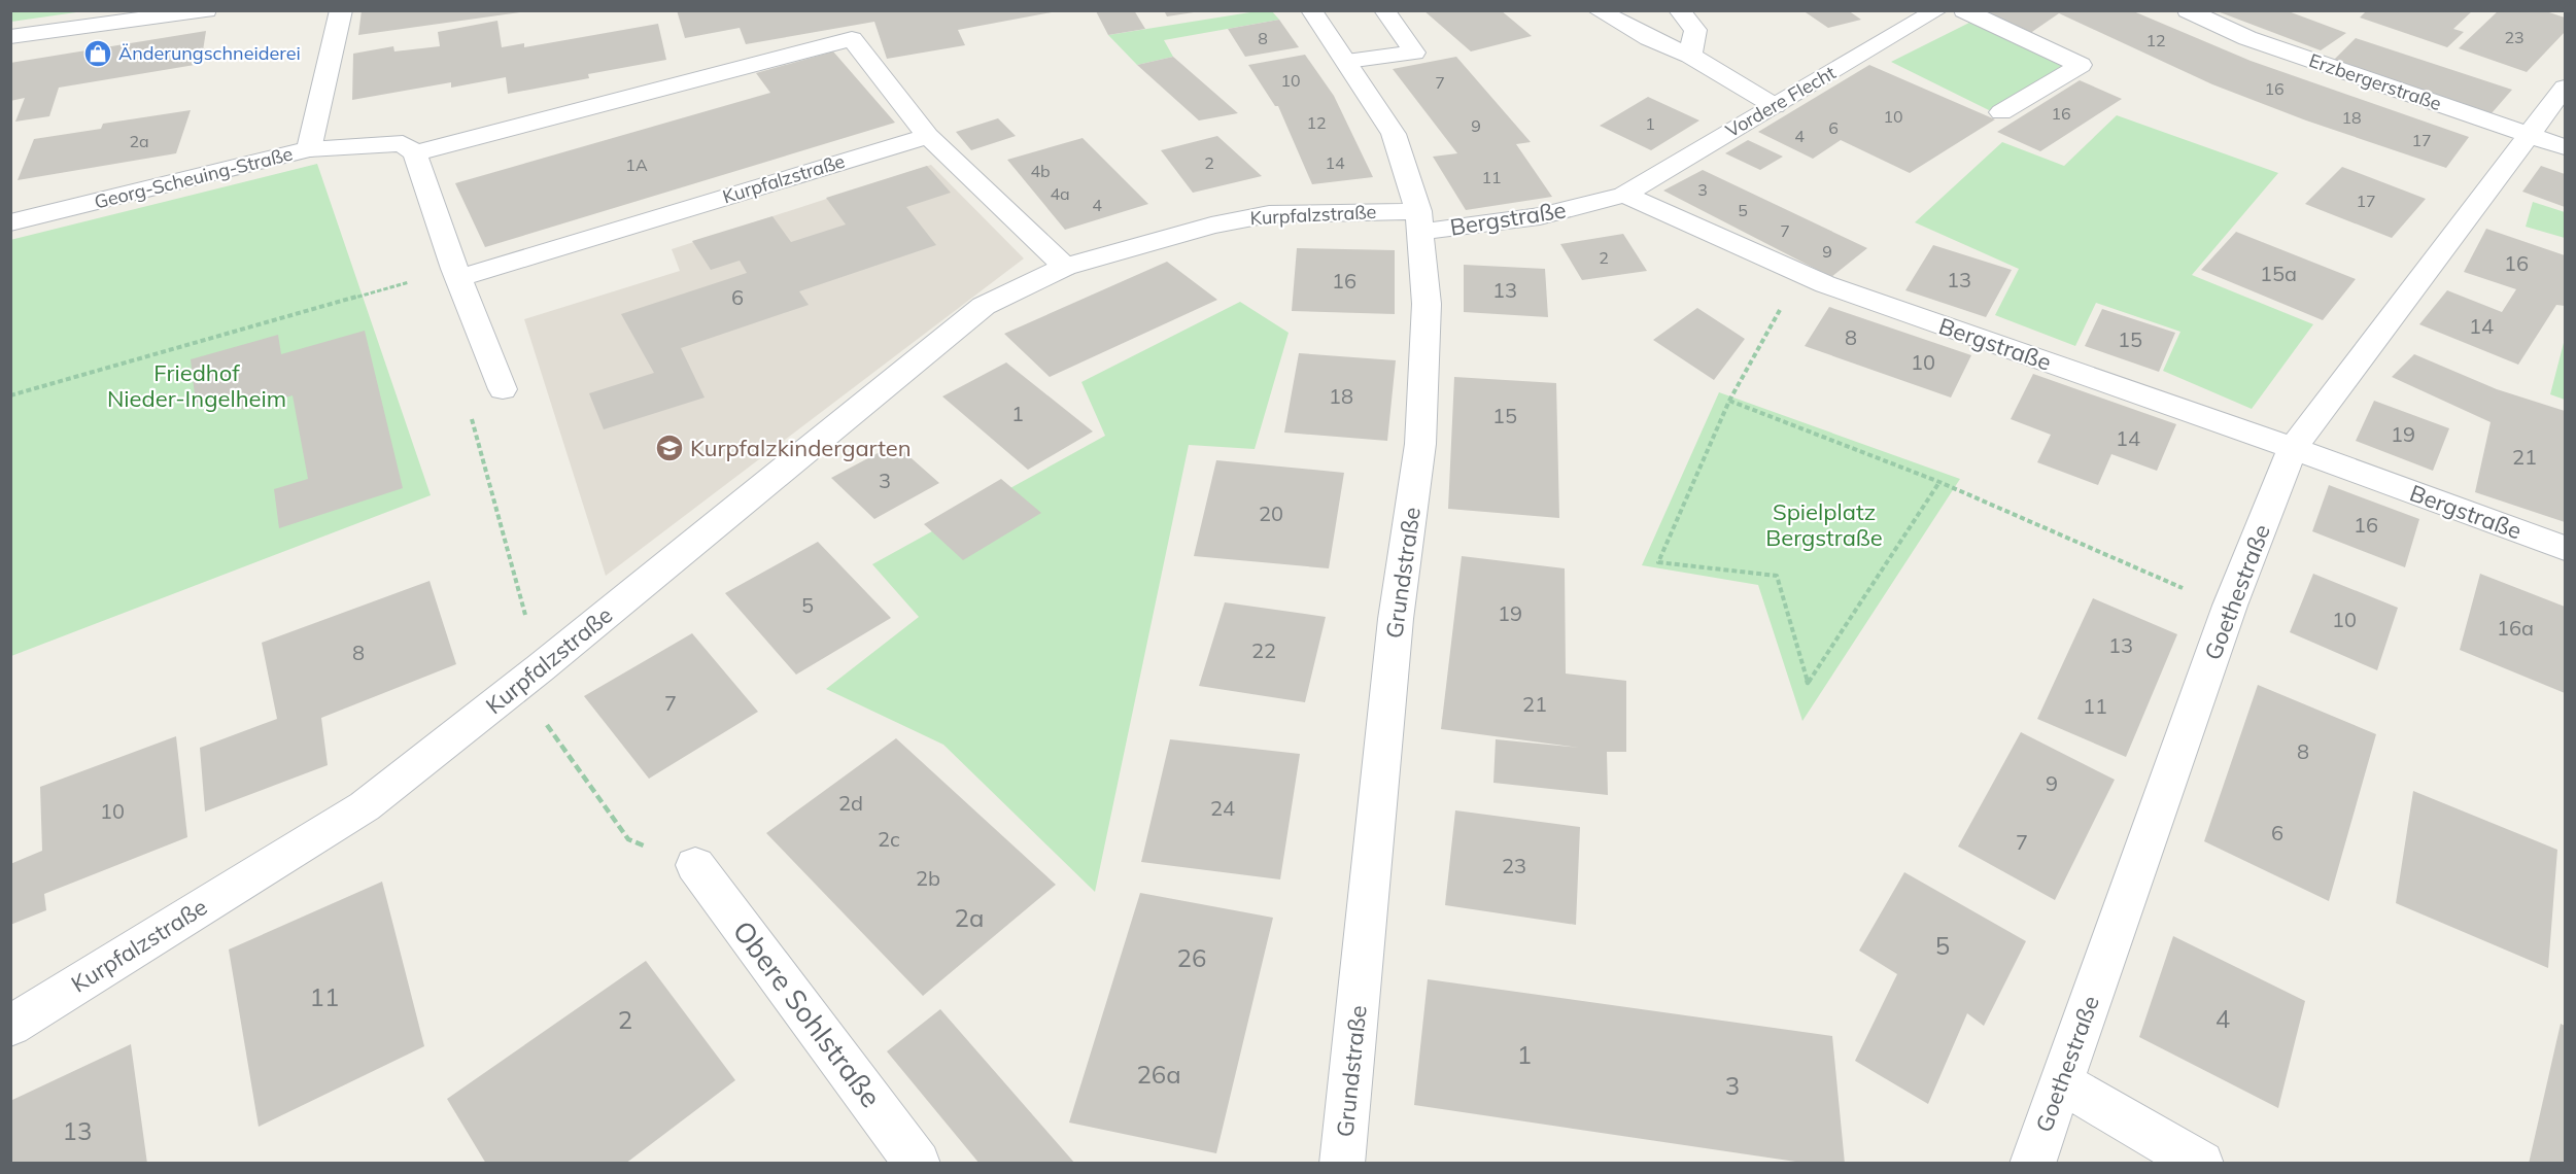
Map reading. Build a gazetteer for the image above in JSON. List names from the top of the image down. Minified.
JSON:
{"streets":{"street":["Erzbergerstraße","Vordere Flecht","Georg-Scheuing-Straße","Kurpfalzstraße","Bergstraße","Grundstraße","Goethestraße","Obere Sohlstraße"]},"crossings":[["Erzbergerstraße","Goethestraße"],["Vordere Flecht","Bergstraße"],["Kurpfalzstraße","Bergstraße"],["Kurpfalzstraße","Grundstraße"],["Bergstraße","Grundstraße"],["Bergstraße","Goethestraße"]],"parks":["Friedhof Nieder-Ingelheim","Spielplatz Bergstraße"],"places":{"shop":["Änderungschneiderei"],"school or university":["Kurpfalzkindergarten"]},"house_numbers":["23","8","12","10","7","16","16","10","18","12","1","9","6","4","17","2a","2","14","1A","4b","11","3","4a","17","4","5","7","9","2","16","15a","13","16","13","6","14","8","15","10","18","1","15","19","14","21","3","20","16","5","19","10","16a","13","22","8","7","21","11","8","9","2d","24","10","6","2c","7","23","2b","2a","5","26","11","4","2","1","26a","3","13"]}
